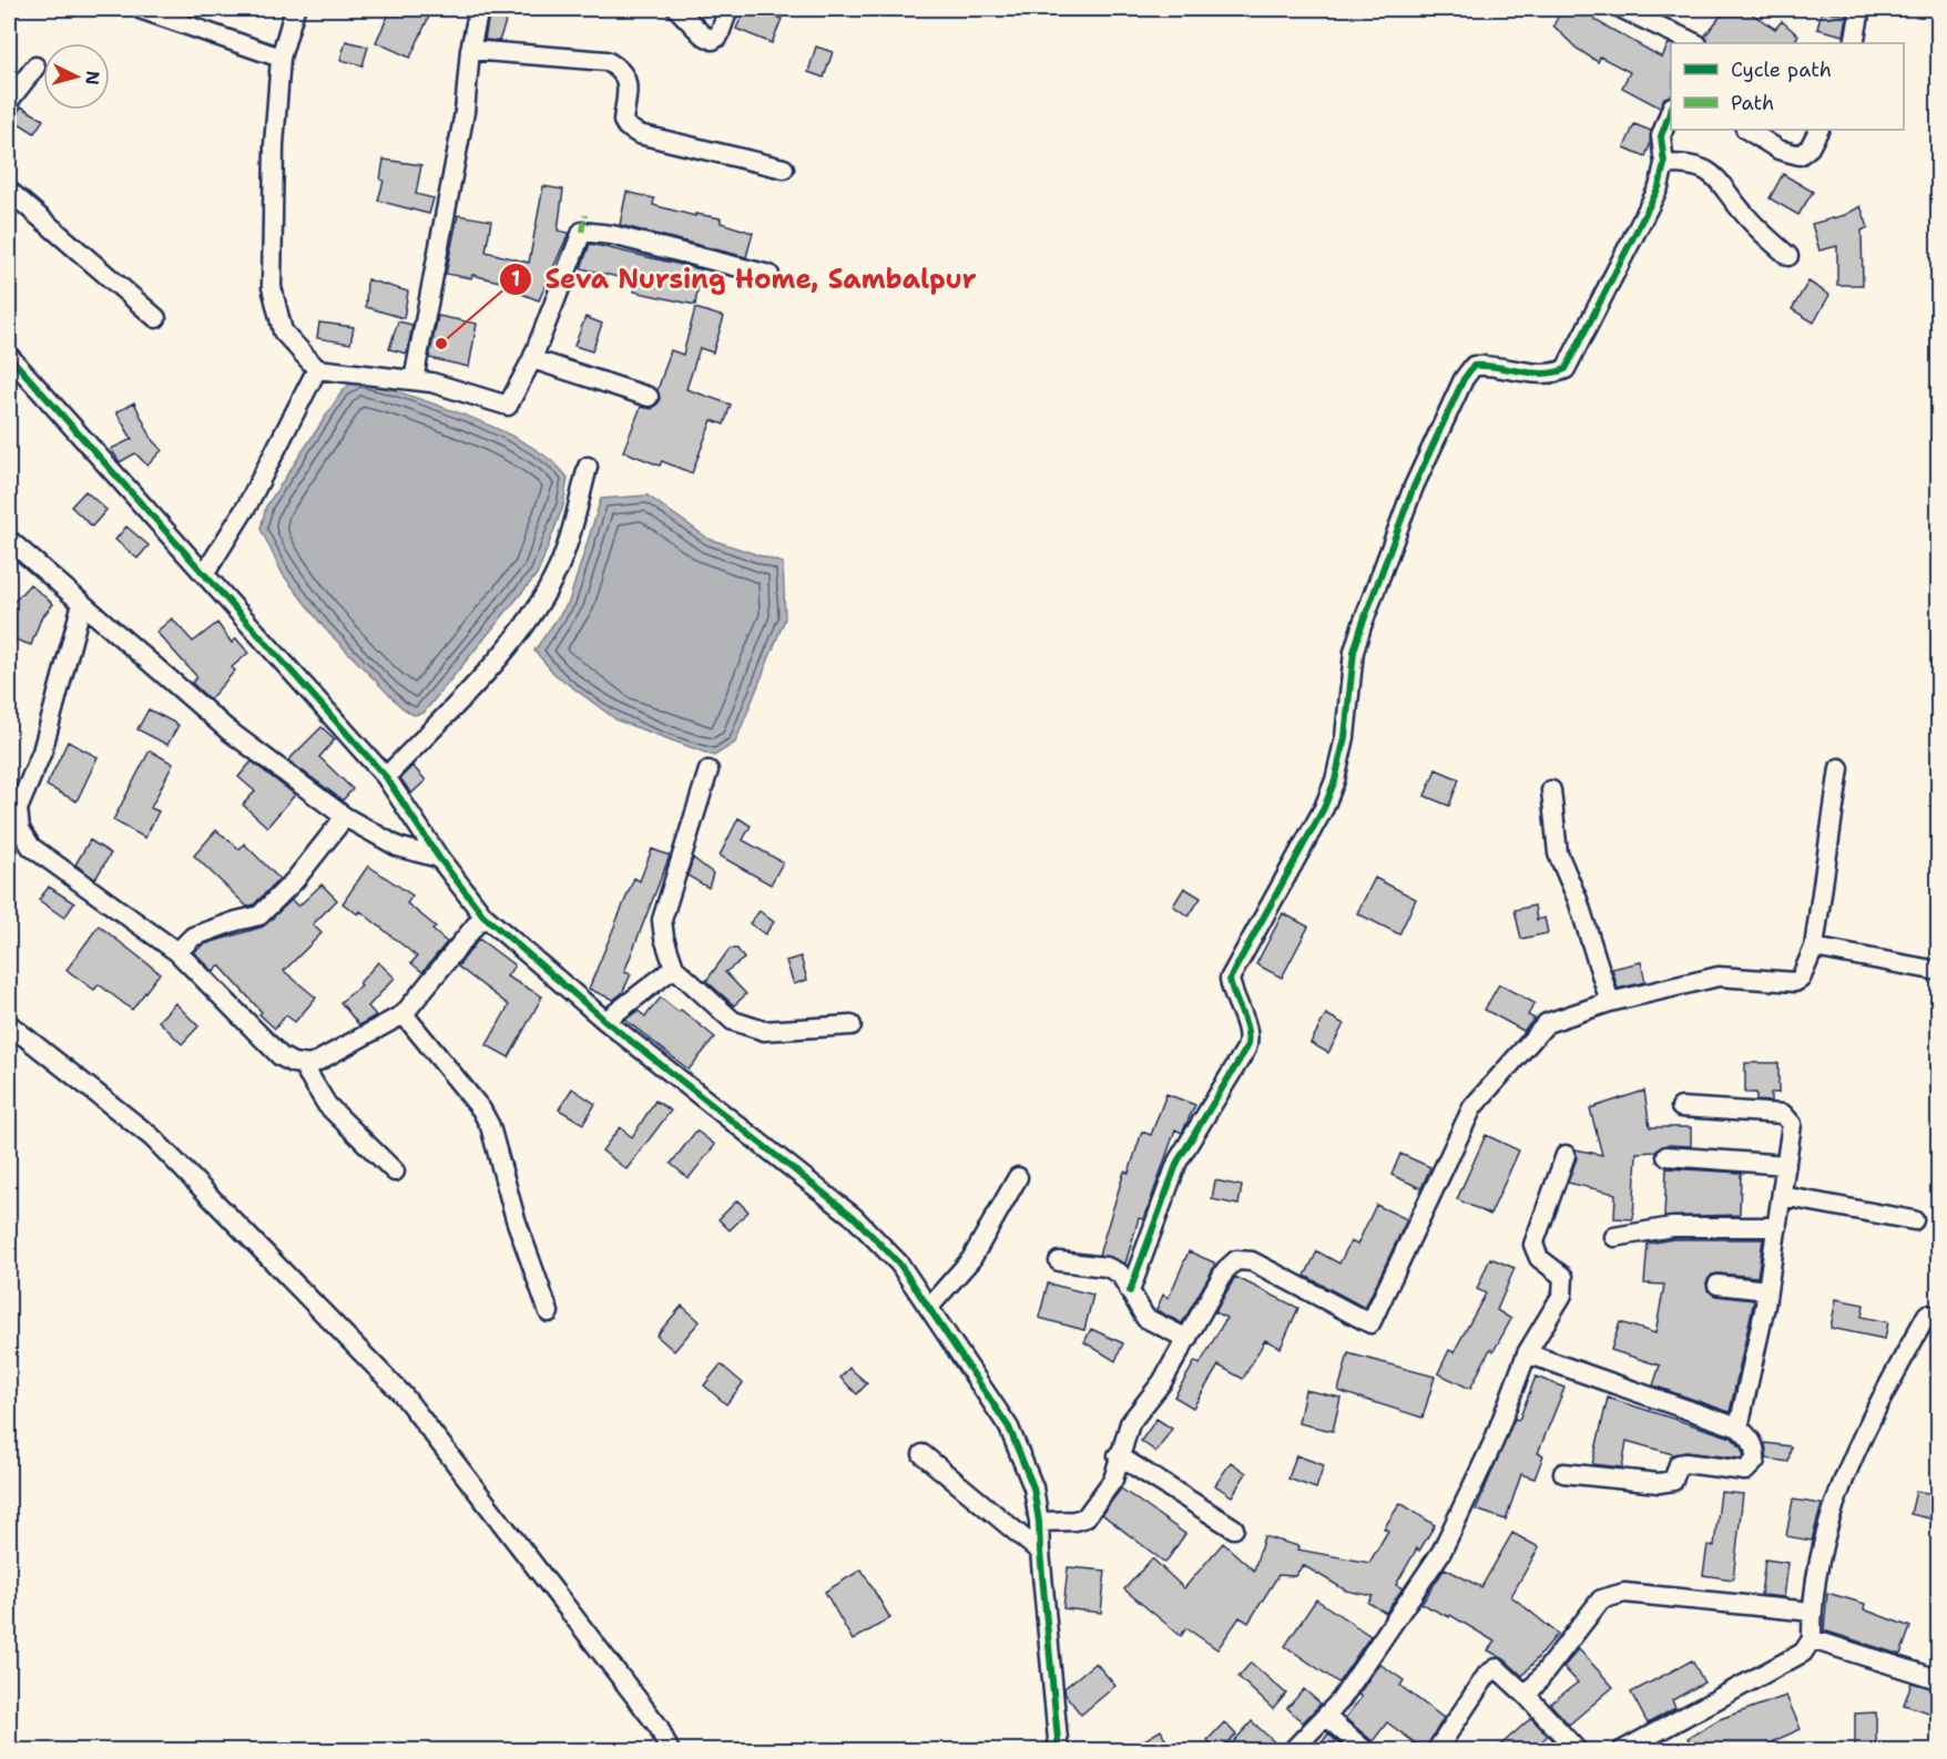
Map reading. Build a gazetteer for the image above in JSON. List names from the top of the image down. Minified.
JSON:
{"places":["Seva Nursing Home, Sambalpur"],"legend":["Cycle path","Path"],"north":"right"}
